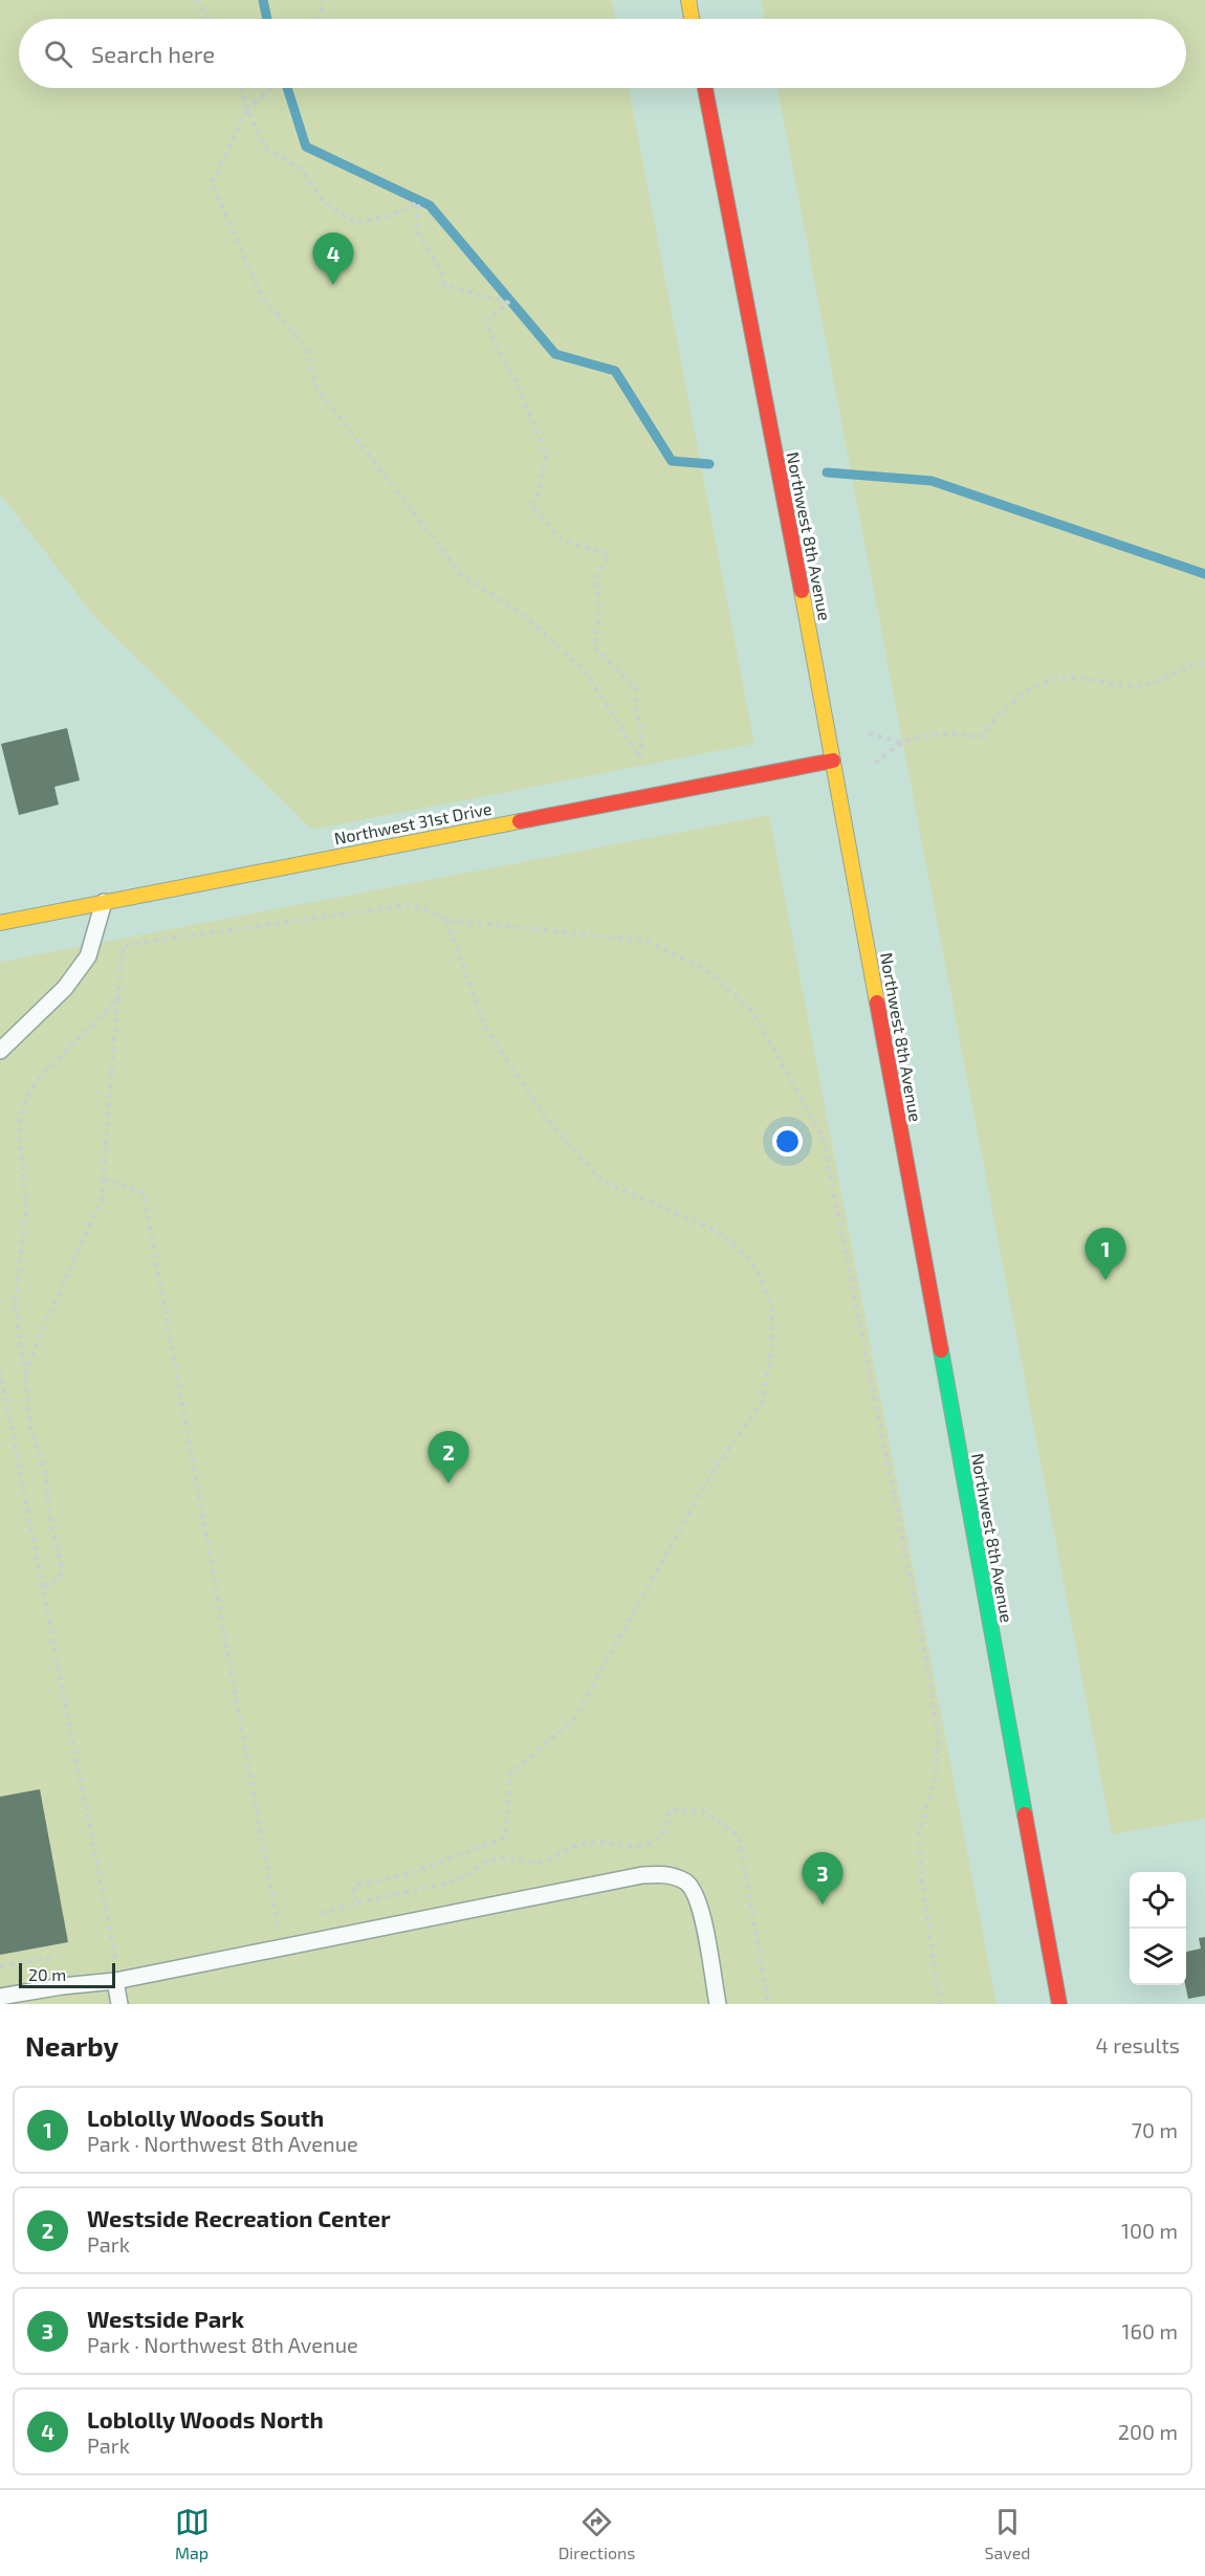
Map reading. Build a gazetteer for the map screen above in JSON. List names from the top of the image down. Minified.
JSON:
{"streets":{"street":["Northwest 8th Avenue","Northwest 31st Drive"]},"crossings":[["Northwest 8th Avenue","Northwest 31st Drive"]],"scale_bar":"20 m","page":{"search":"Search here","pins":["4","1","2","3"],"scale":"20 m","heading":["Nearby","4 results"],"list":[{"mark":"1","name":"Loblolly Woods South","note":"Park · Northwest 8th Avenue","value":"70 m"},{"mark":"2","name":"Westside Recreation Center","note":"Park","value":"100 m"},{"mark":"3","name":"Westside Park","note":"Park · Northwest 8th Avenue","value":"160 m"},{"mark":"4","name":"Loblolly Woods North","note":"Park","value":"200 m"}],"nav":["Map","Directions","Saved"]}}
